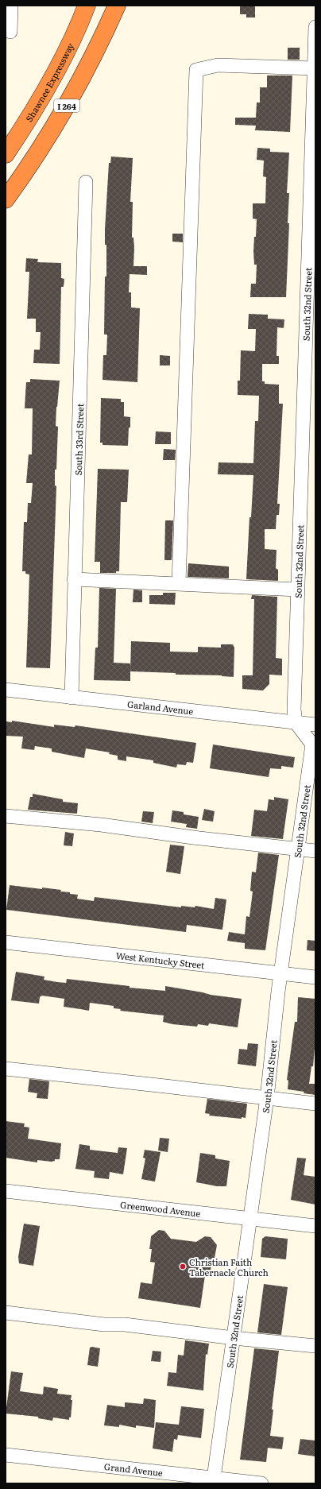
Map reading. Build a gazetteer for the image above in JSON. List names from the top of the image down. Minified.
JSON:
{"streets":{"highway":["Shawnee Expressway","I 264"],"street":["South 32nd Street","South 33rd Street","Garland Avenue","West Kentucky Street","Greenwood Avenue","Grand Avenue"]},"crossings":[["South 32nd Street","Garland Avenue"],["South 32nd Street","West Kentucky Street"],["South 32nd Street","Greenwood Avenue"],["South 32nd Street","Grand Avenue"],["South 33rd Street","Garland Avenue"]],"places":["Christian Faith Tabernacle Church"]}
